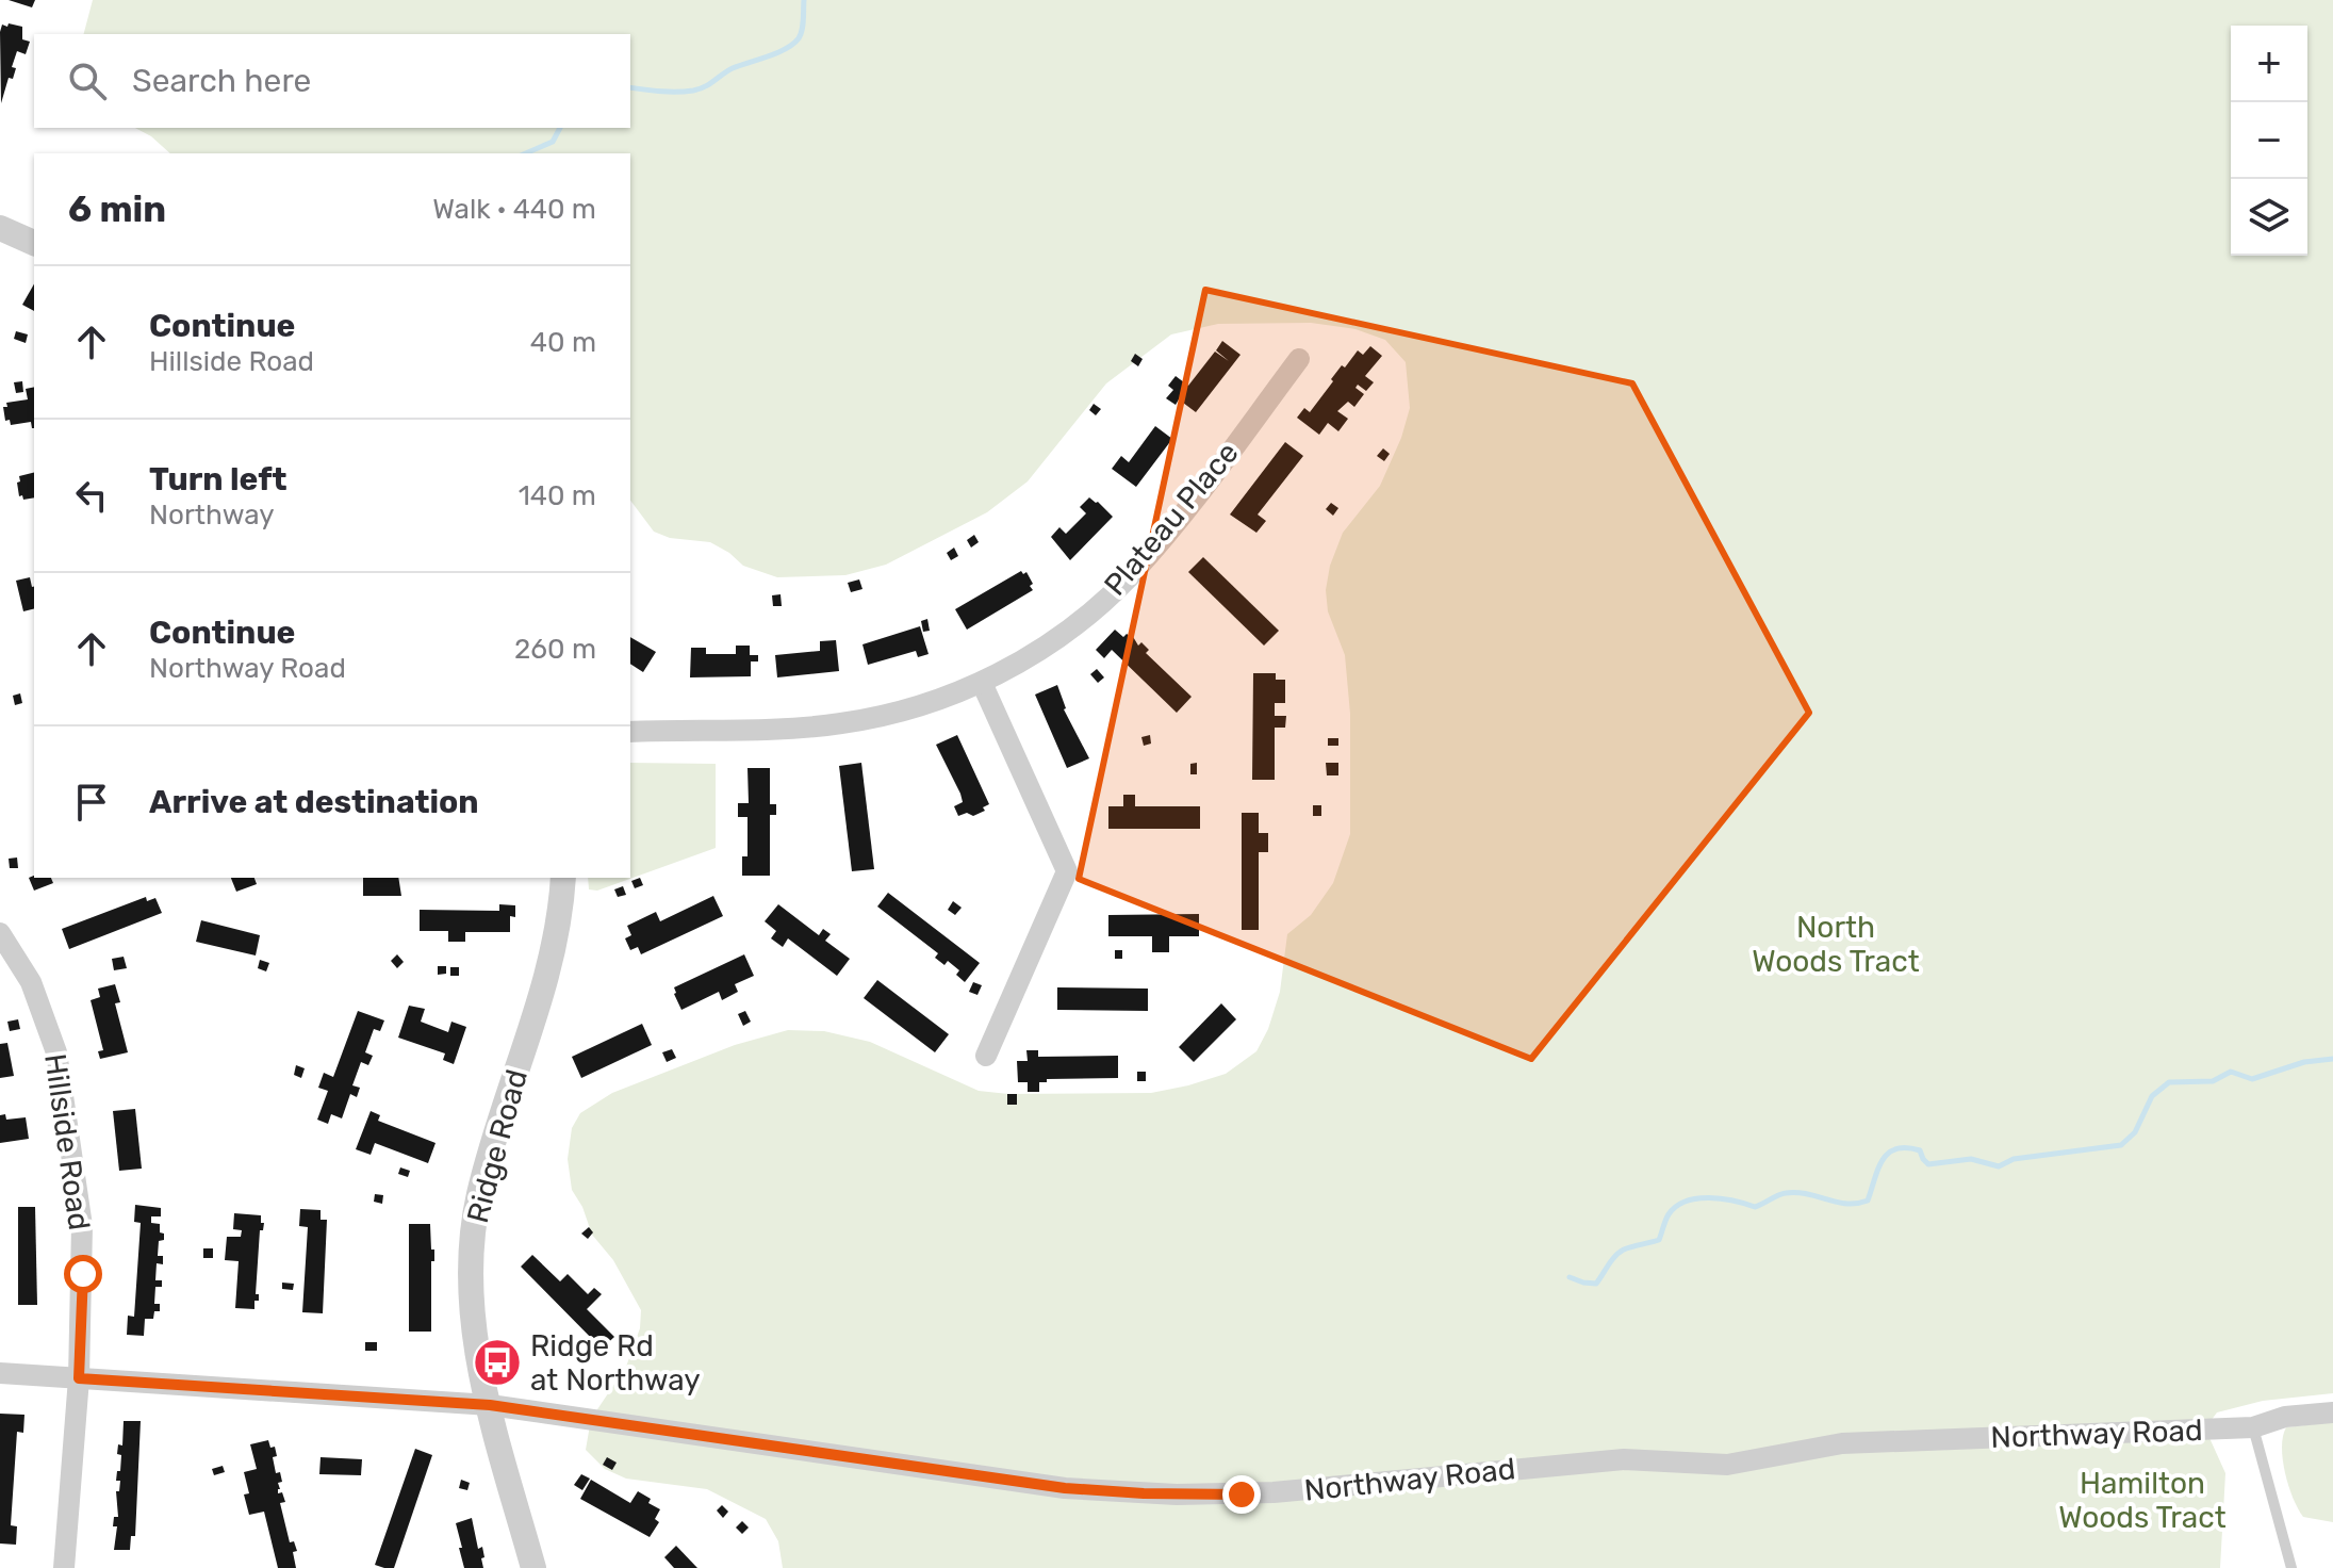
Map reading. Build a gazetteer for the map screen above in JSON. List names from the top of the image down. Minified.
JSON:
{"streets":{"street":["Plateau Place","Hillside Road","Ridge Road","Northway Road"]},"crossings":[["Hillside Road","Northway Road"],["Ridge Road","Northway Road"]],"parks":["North Woods Tract","Hamilton Woods Tract"],"places":{"bus stop":["Ridge Rd at Northway"]},"page":{"map_buttons":["+","−"],"search":"Search here","heading":["6 min","Walk · 440 m"],"list":[["Continue","Hillside Road","40 m"],["Turn left","Northway","140 m"],["Continue","Northway Road","260 m"],"Arrive at destination"]}}
